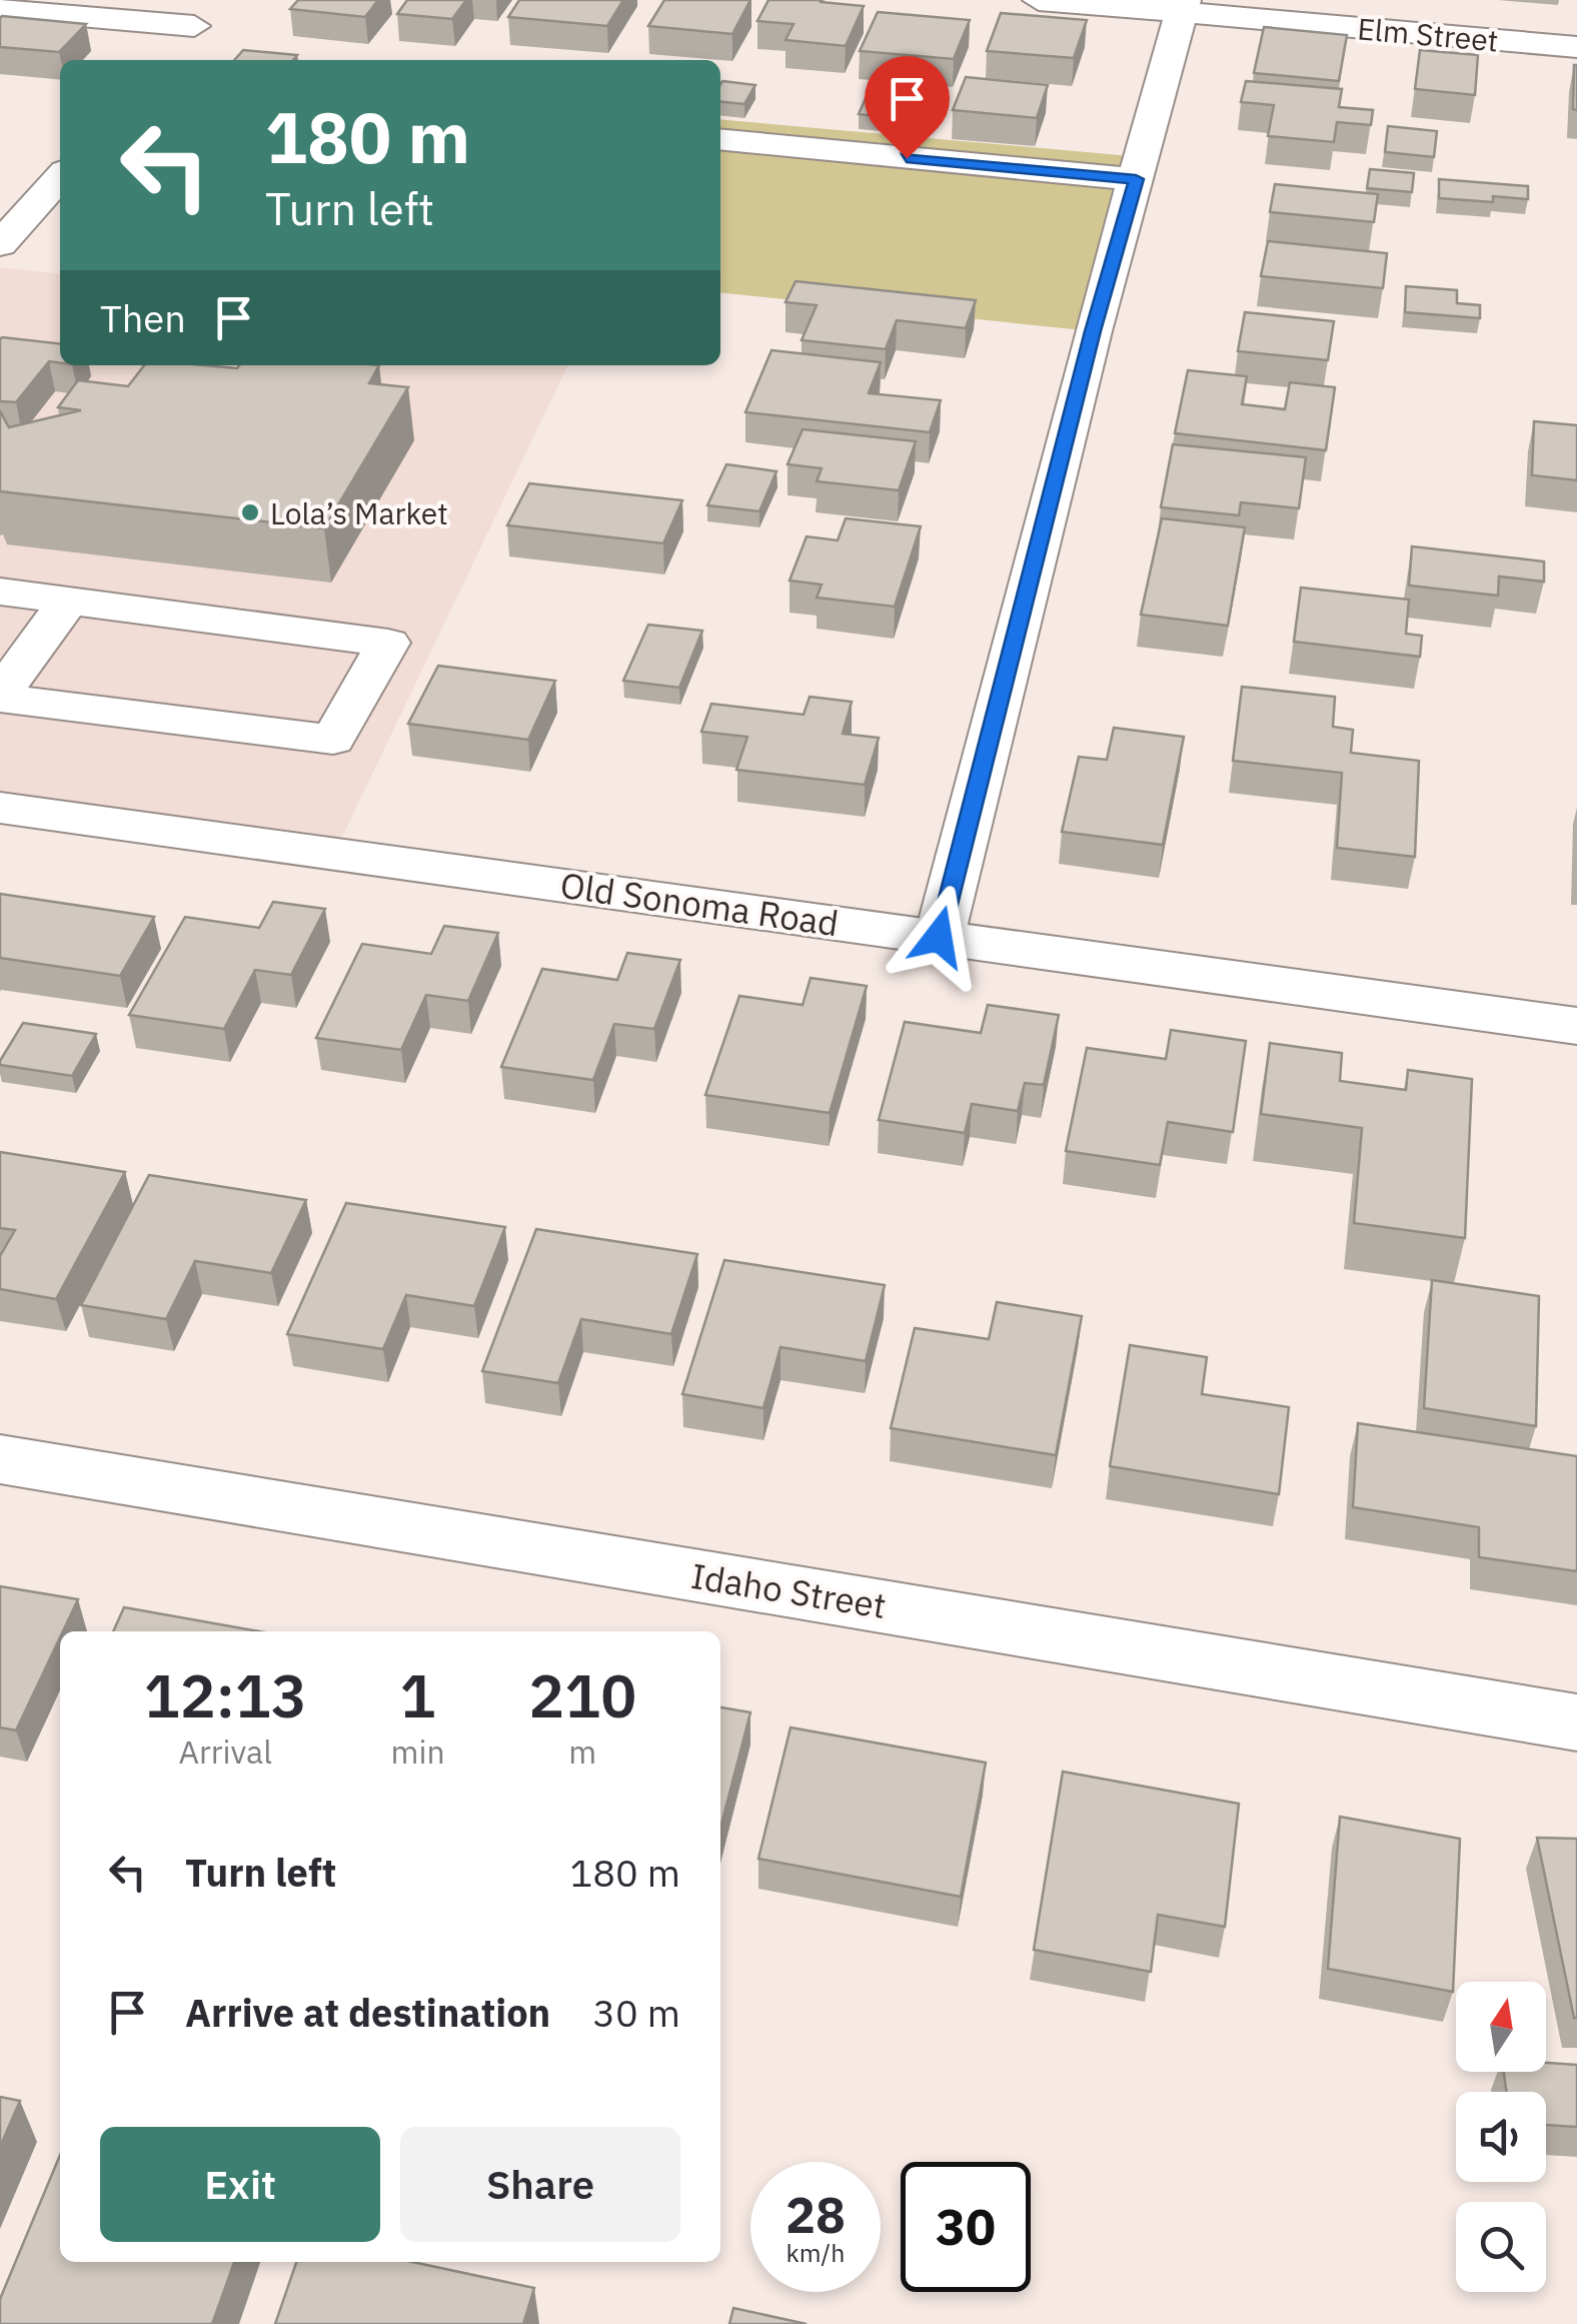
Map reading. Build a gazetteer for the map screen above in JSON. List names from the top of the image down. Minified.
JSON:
{"streets":{"street":["Elm Street","Old Sonoma Road","Idaho Street"]},"places":["Lola’s Market"],"north":"top","page":{"turn":["180 m","Turn left"],"then":"Then","eta":["12:13","Arrival","1","min","210","m"],"list":[{"name":"Turn left","value":"180 m"},{"name":"Arrive at destination","value":"30 m"}],"buttons":["Exit","Share"],"speed":"28 km/h","limit":"30"}}
